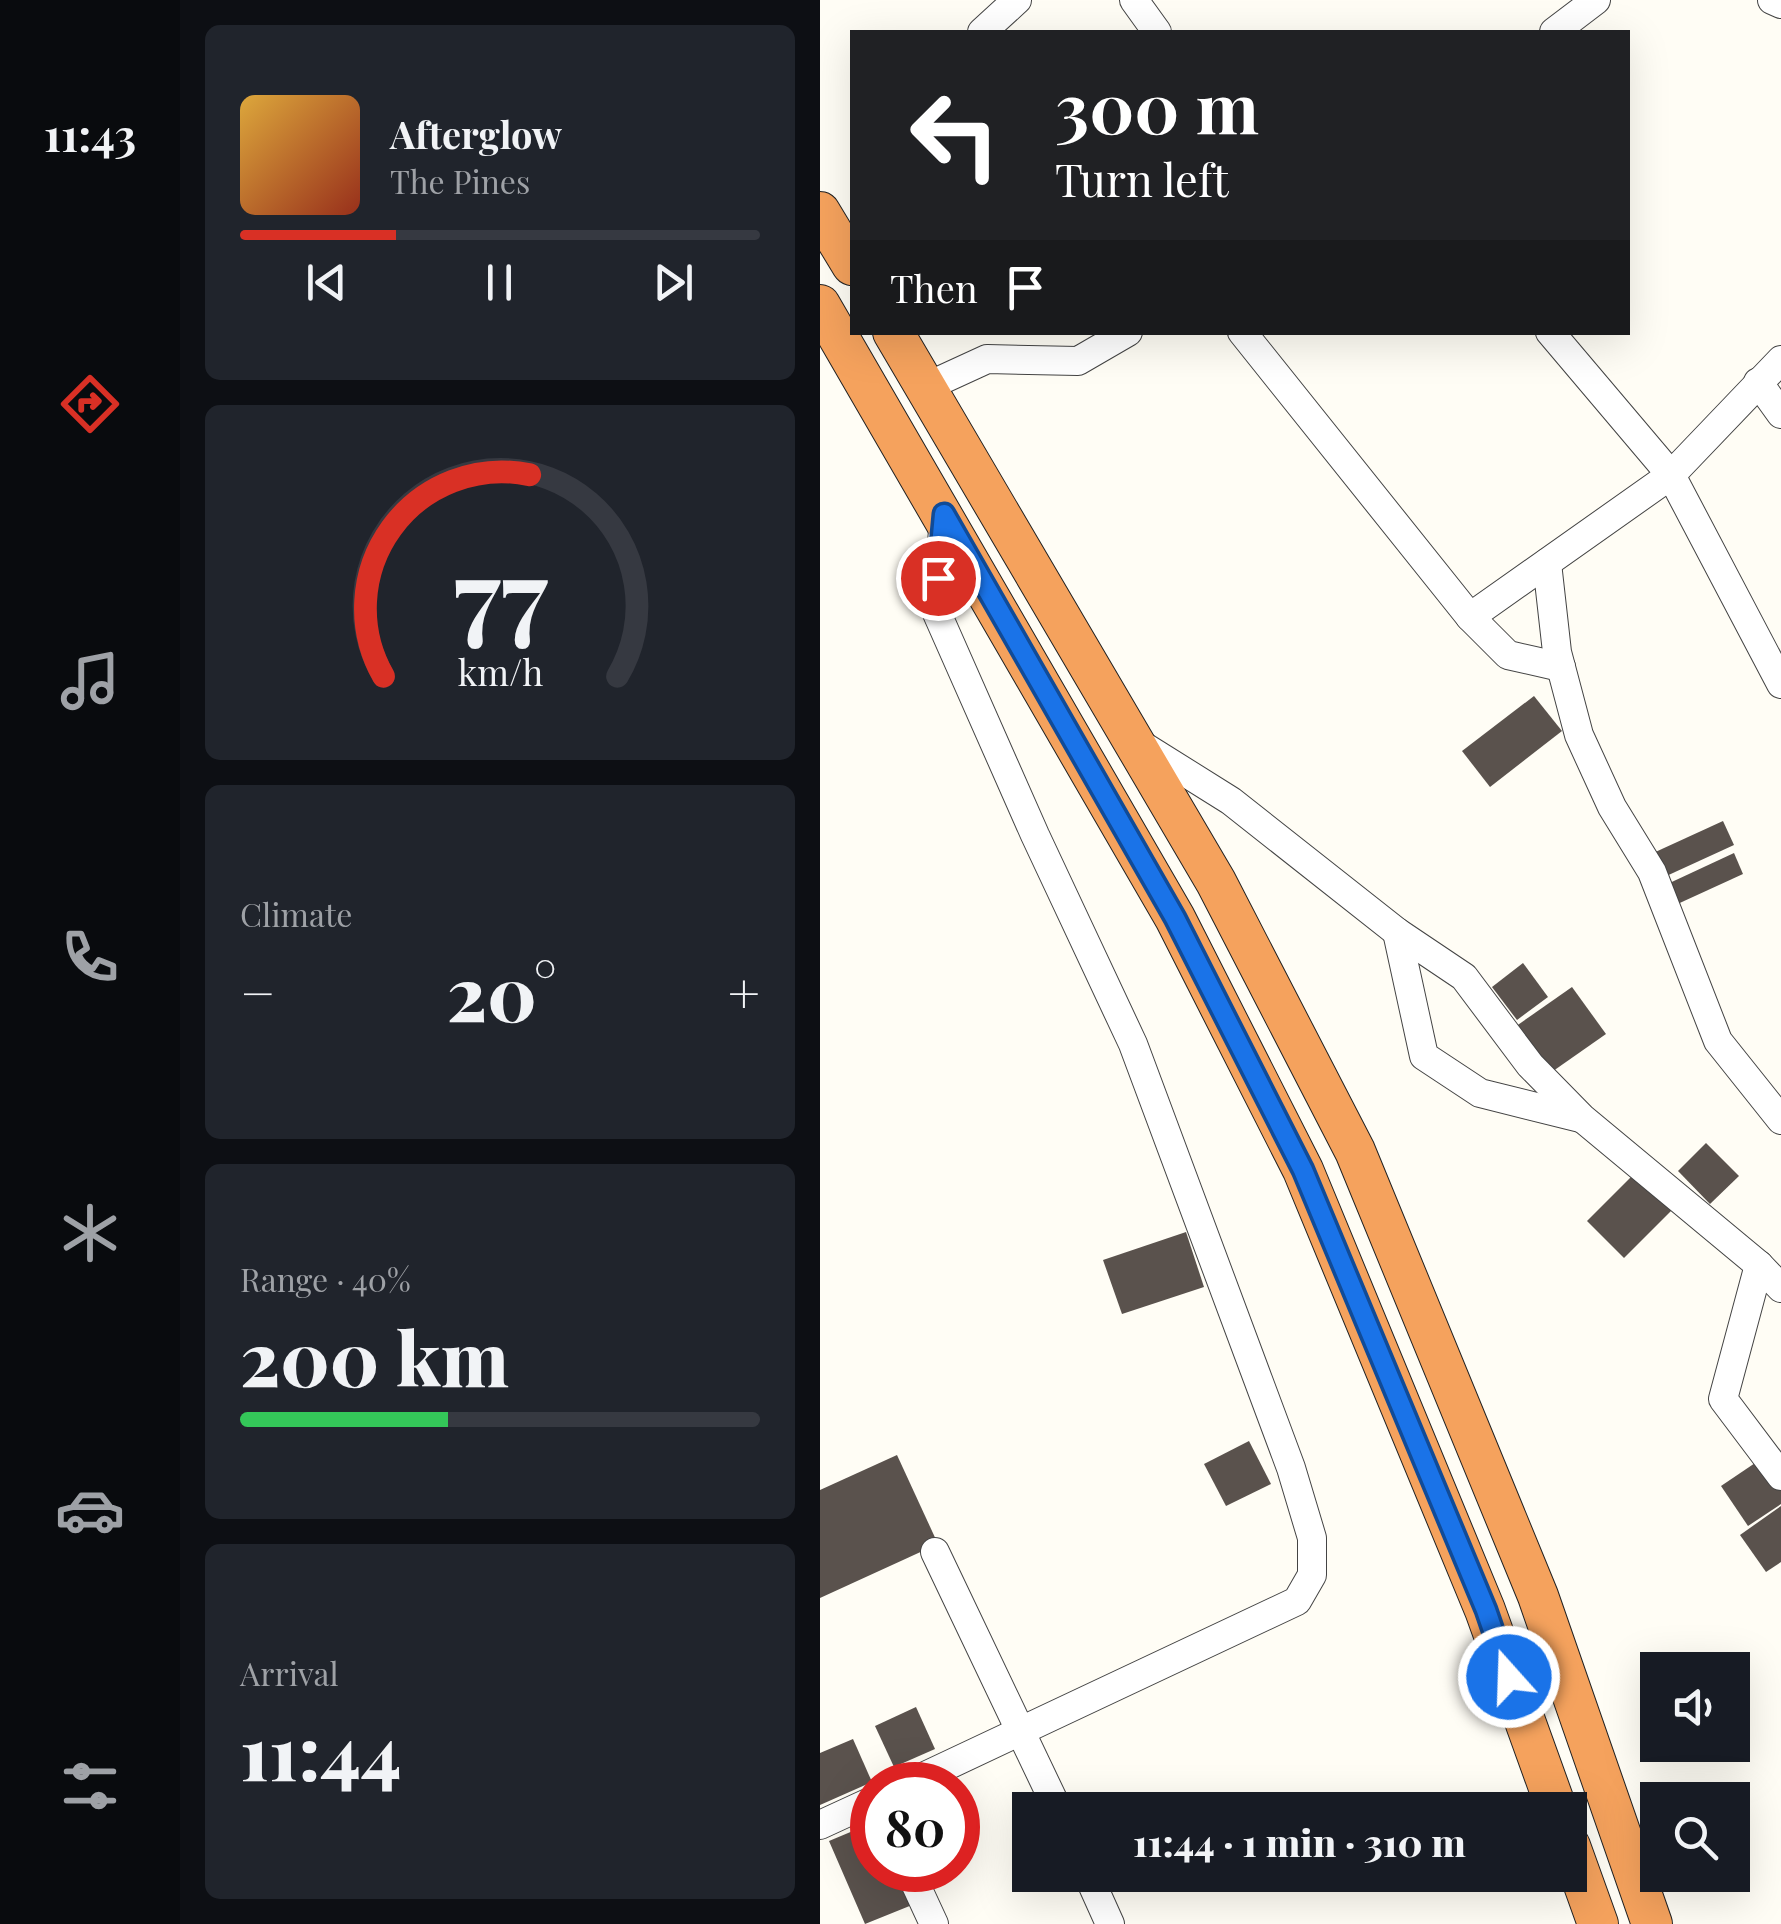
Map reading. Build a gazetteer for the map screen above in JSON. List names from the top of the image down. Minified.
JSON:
{"page":{"tabs":"11:43","turn":["300 m","Turn left"],"song":["Afterglow","The Pines"],"then":"Then","tile":["Climate",["Range · 40%","200 km"],["Arrival","11:44"]],"heat":["−","20°","+"],"limit":"80","trip":"11:44 · 1 min · 310 m","gauge":["77","km/h"]}}
